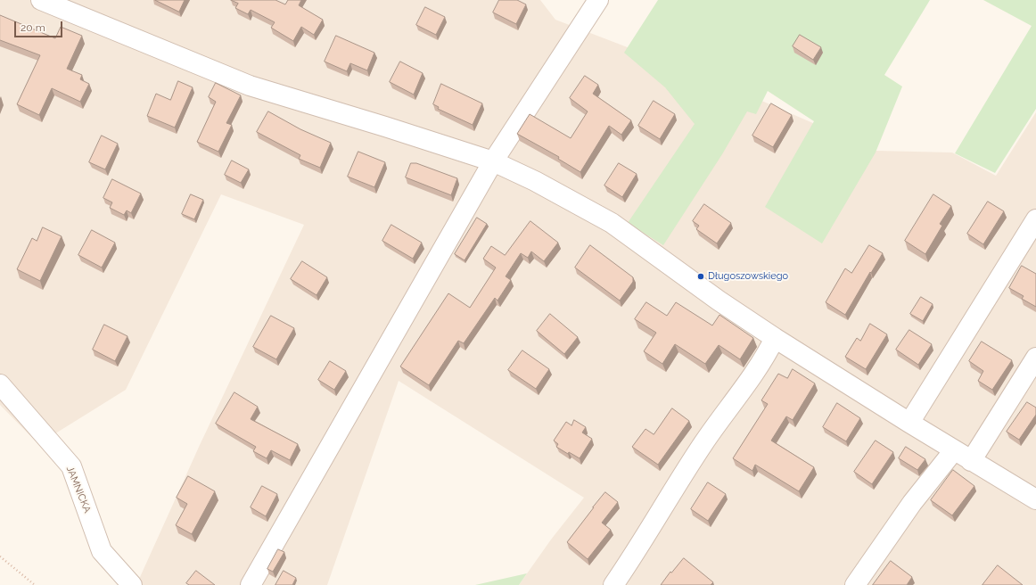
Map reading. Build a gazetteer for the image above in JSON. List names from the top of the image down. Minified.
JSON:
{"streets":{"street":["JAMNICKA"]},"places":["Długoszowskiego"],"scale_bar":"20 m"}
